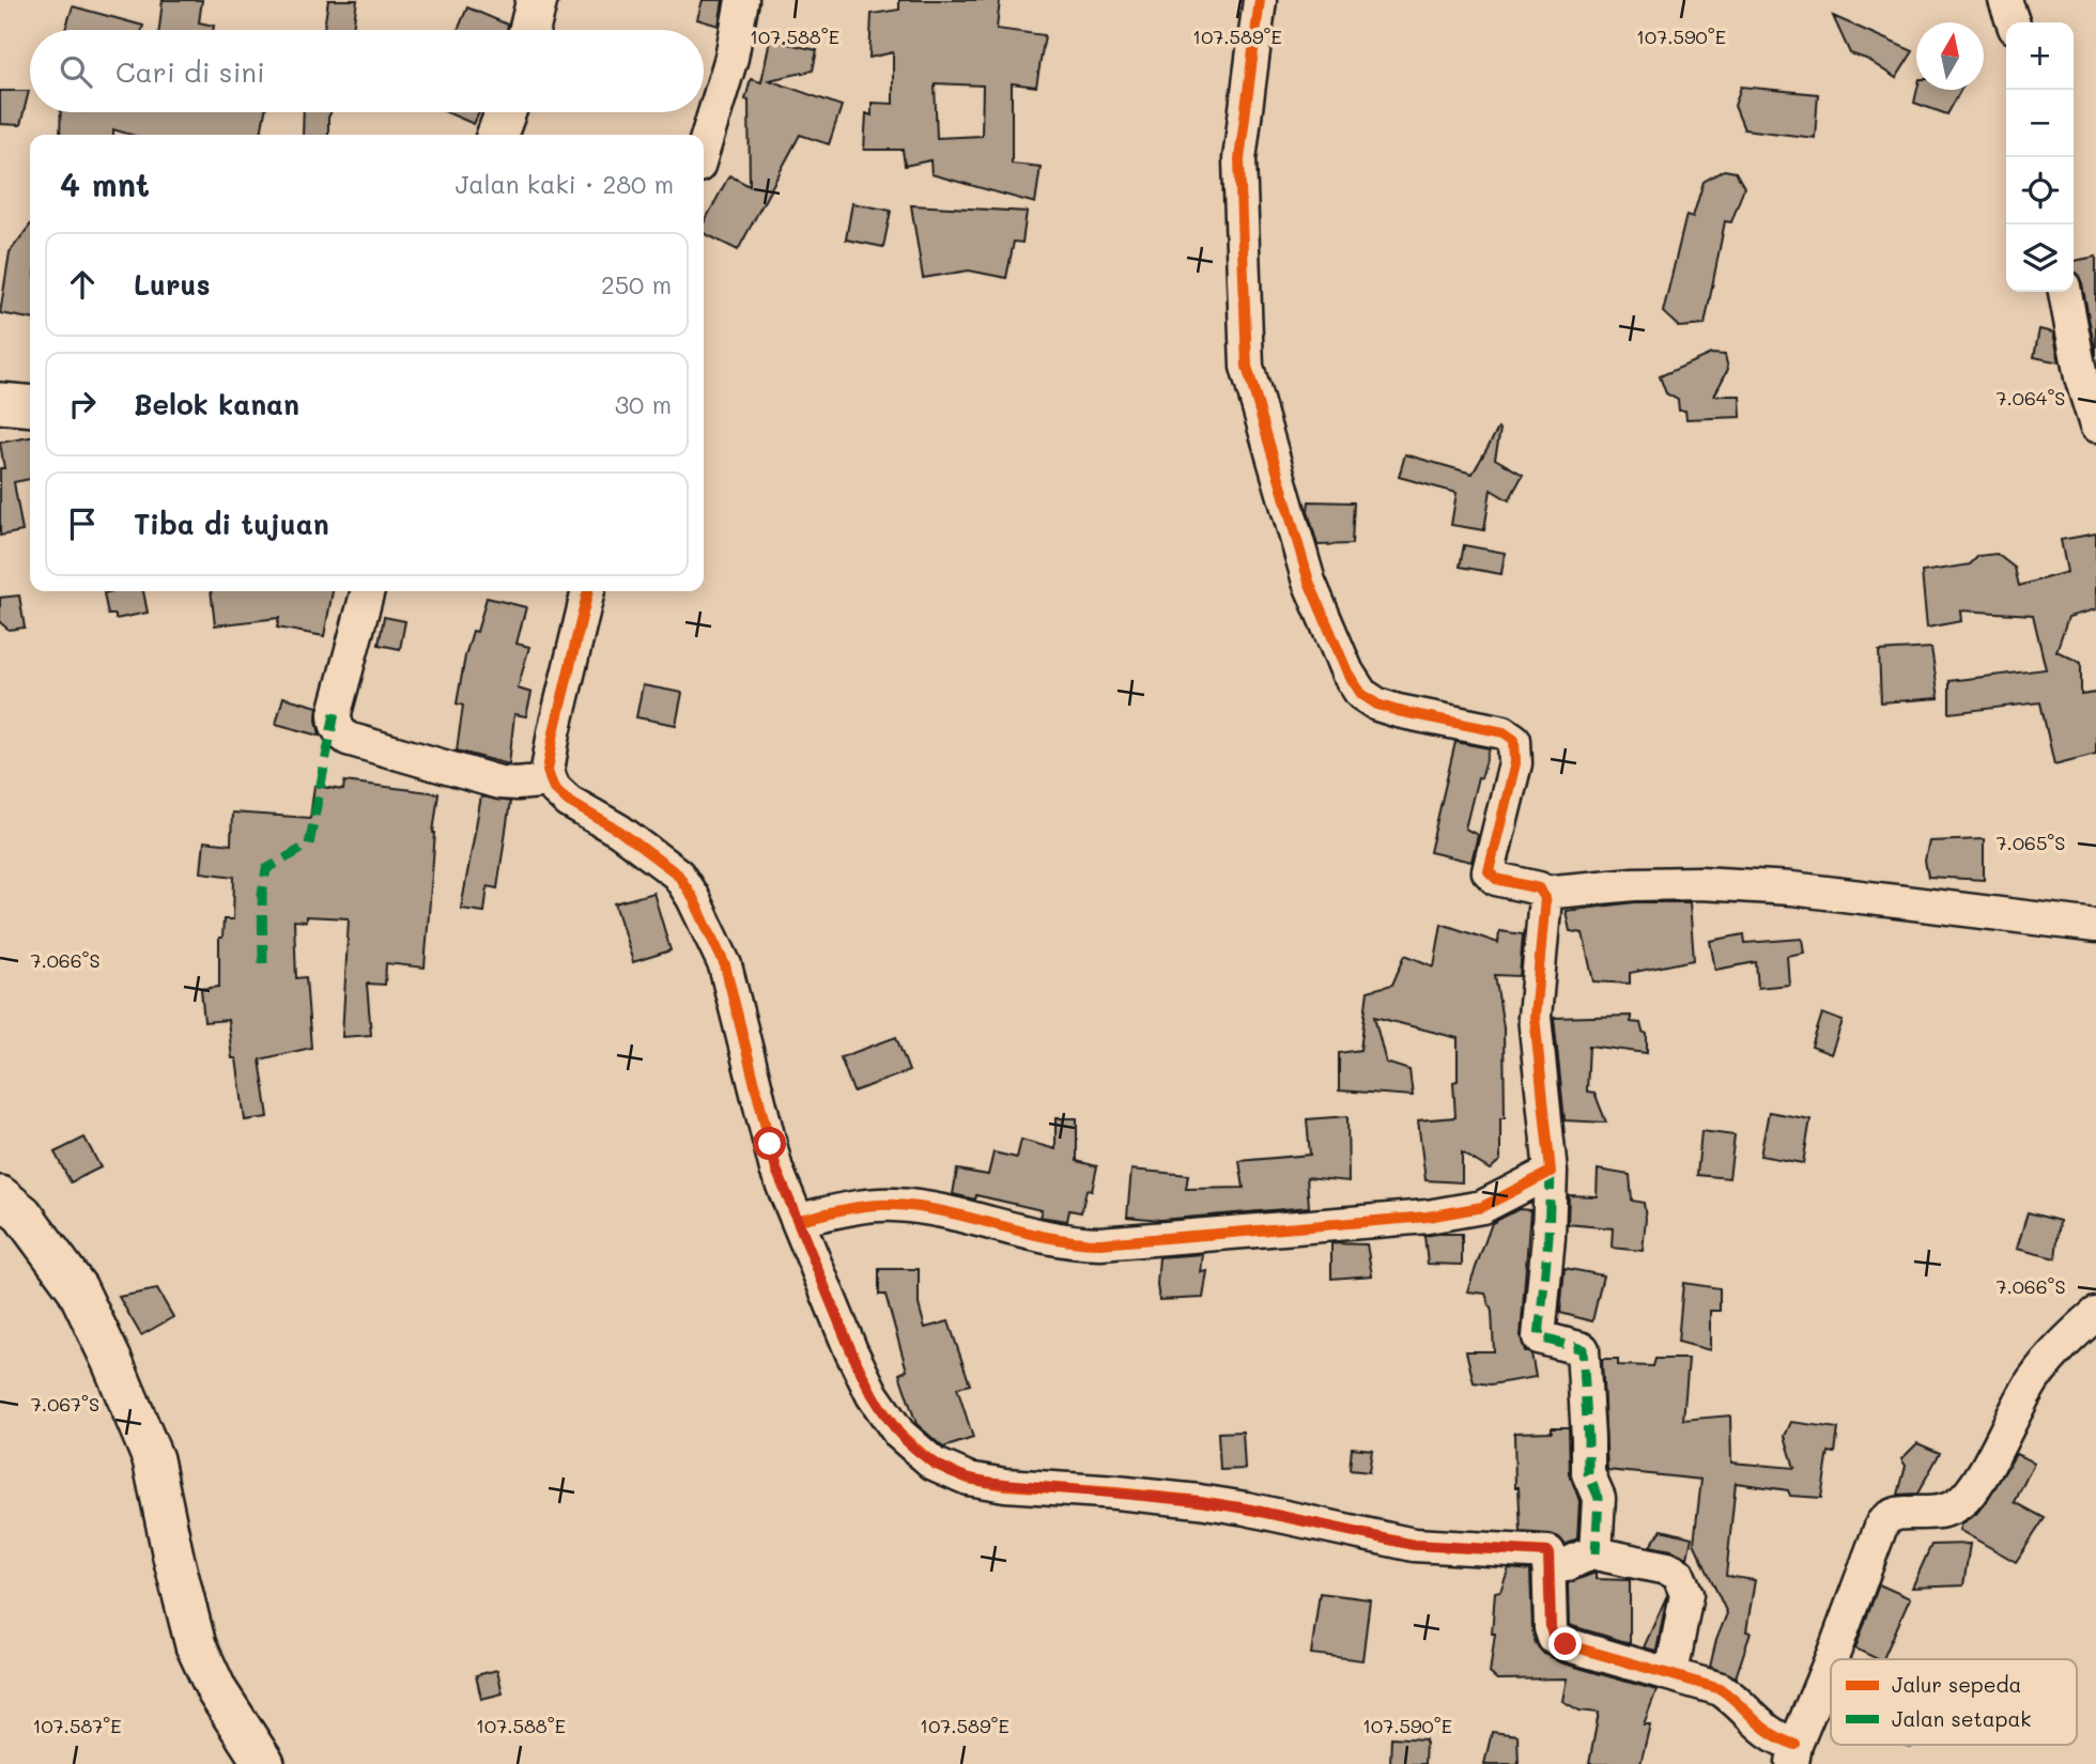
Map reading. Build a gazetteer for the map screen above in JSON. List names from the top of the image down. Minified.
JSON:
{"legend":["Jalur sepeda","Jalan setapak"],"north":"top","page":{"map_buttons":["+","−"],"search":"Cari di sini","heading":["4 mnt","Jalan kaki · 280 m"],"list":[["Lurus","250 m"],["Belok kanan","30 m"],"Tiba di tujuan"]},"coordinates":["107.588°E","107.589°E","107.590°E","7.064°S","7.065°S","7.066°S","7.067°S","107.587°E"]}
